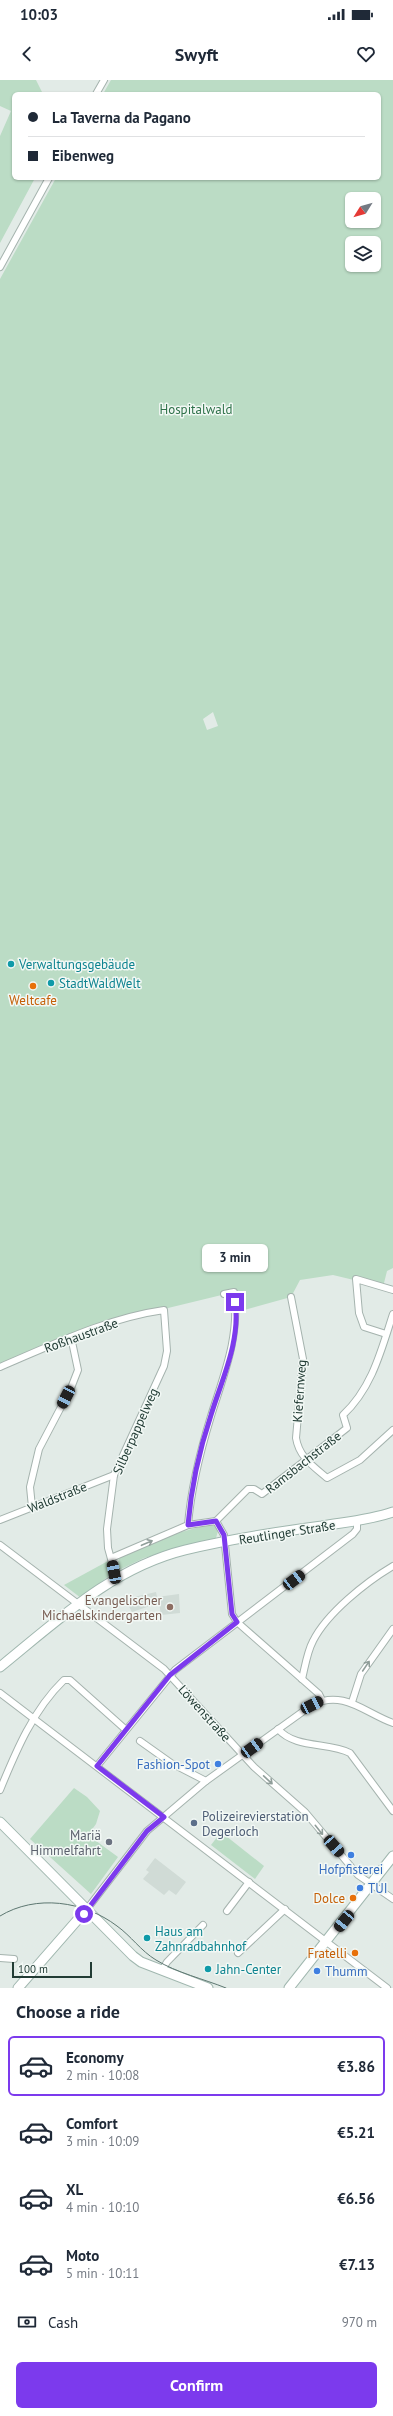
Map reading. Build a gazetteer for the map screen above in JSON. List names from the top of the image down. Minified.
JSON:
{"streets":{"street":["Roßhaustraße","Kiefernweg","Silberpappelweg","Ramsbachstraße","Waldstraße","Reutlinger Straße","Löwenstraße"]},"crossings":[["Roßhaustraße","Silberpappelweg"],["Kiefernweg","Ramsbachstraße"],["Silberpappelweg","Waldstraße"],["Silberpappelweg","Reutlinger Straße"],["Reutlinger Straße","Löwenstraße"]],"parks":["Hospitalwald"],"places":["Verwaltungsgebäude","StadtWaldWelt","Weltcafe","Evangelischer Michaelskindergarten","Fashion-Spot","Polizeirevierstation Degerloch","Mariä Himmelfahrt","Hofpfisterei","TUI","Dolce","Haus am Zahnradbahnhof","Fratelli","Jahn-Center","Thumm"],"scale_bar":"100 m","north":"bottom left","page":{"status":"10:03","header":"Swyft","banner":["La Taverna da Pagano","Eibenweg"],"bubble":"3 min","scale":"100 m","heading":"Choose a ride","list":[{"name":"Economy","note":"2 min · 10:08","value":"€3.86"},{"name":"Comfort","note":"3 min · 10:09","value":"€5.21"},{"name":"XL","note":"4 min · 10:10","value":"€6.56"},{"name":"Moto","note":"5 min · 10:11","value":"€7.13"}],"pay":["Cash","970 m"],"buttons":"Confirm"}}
